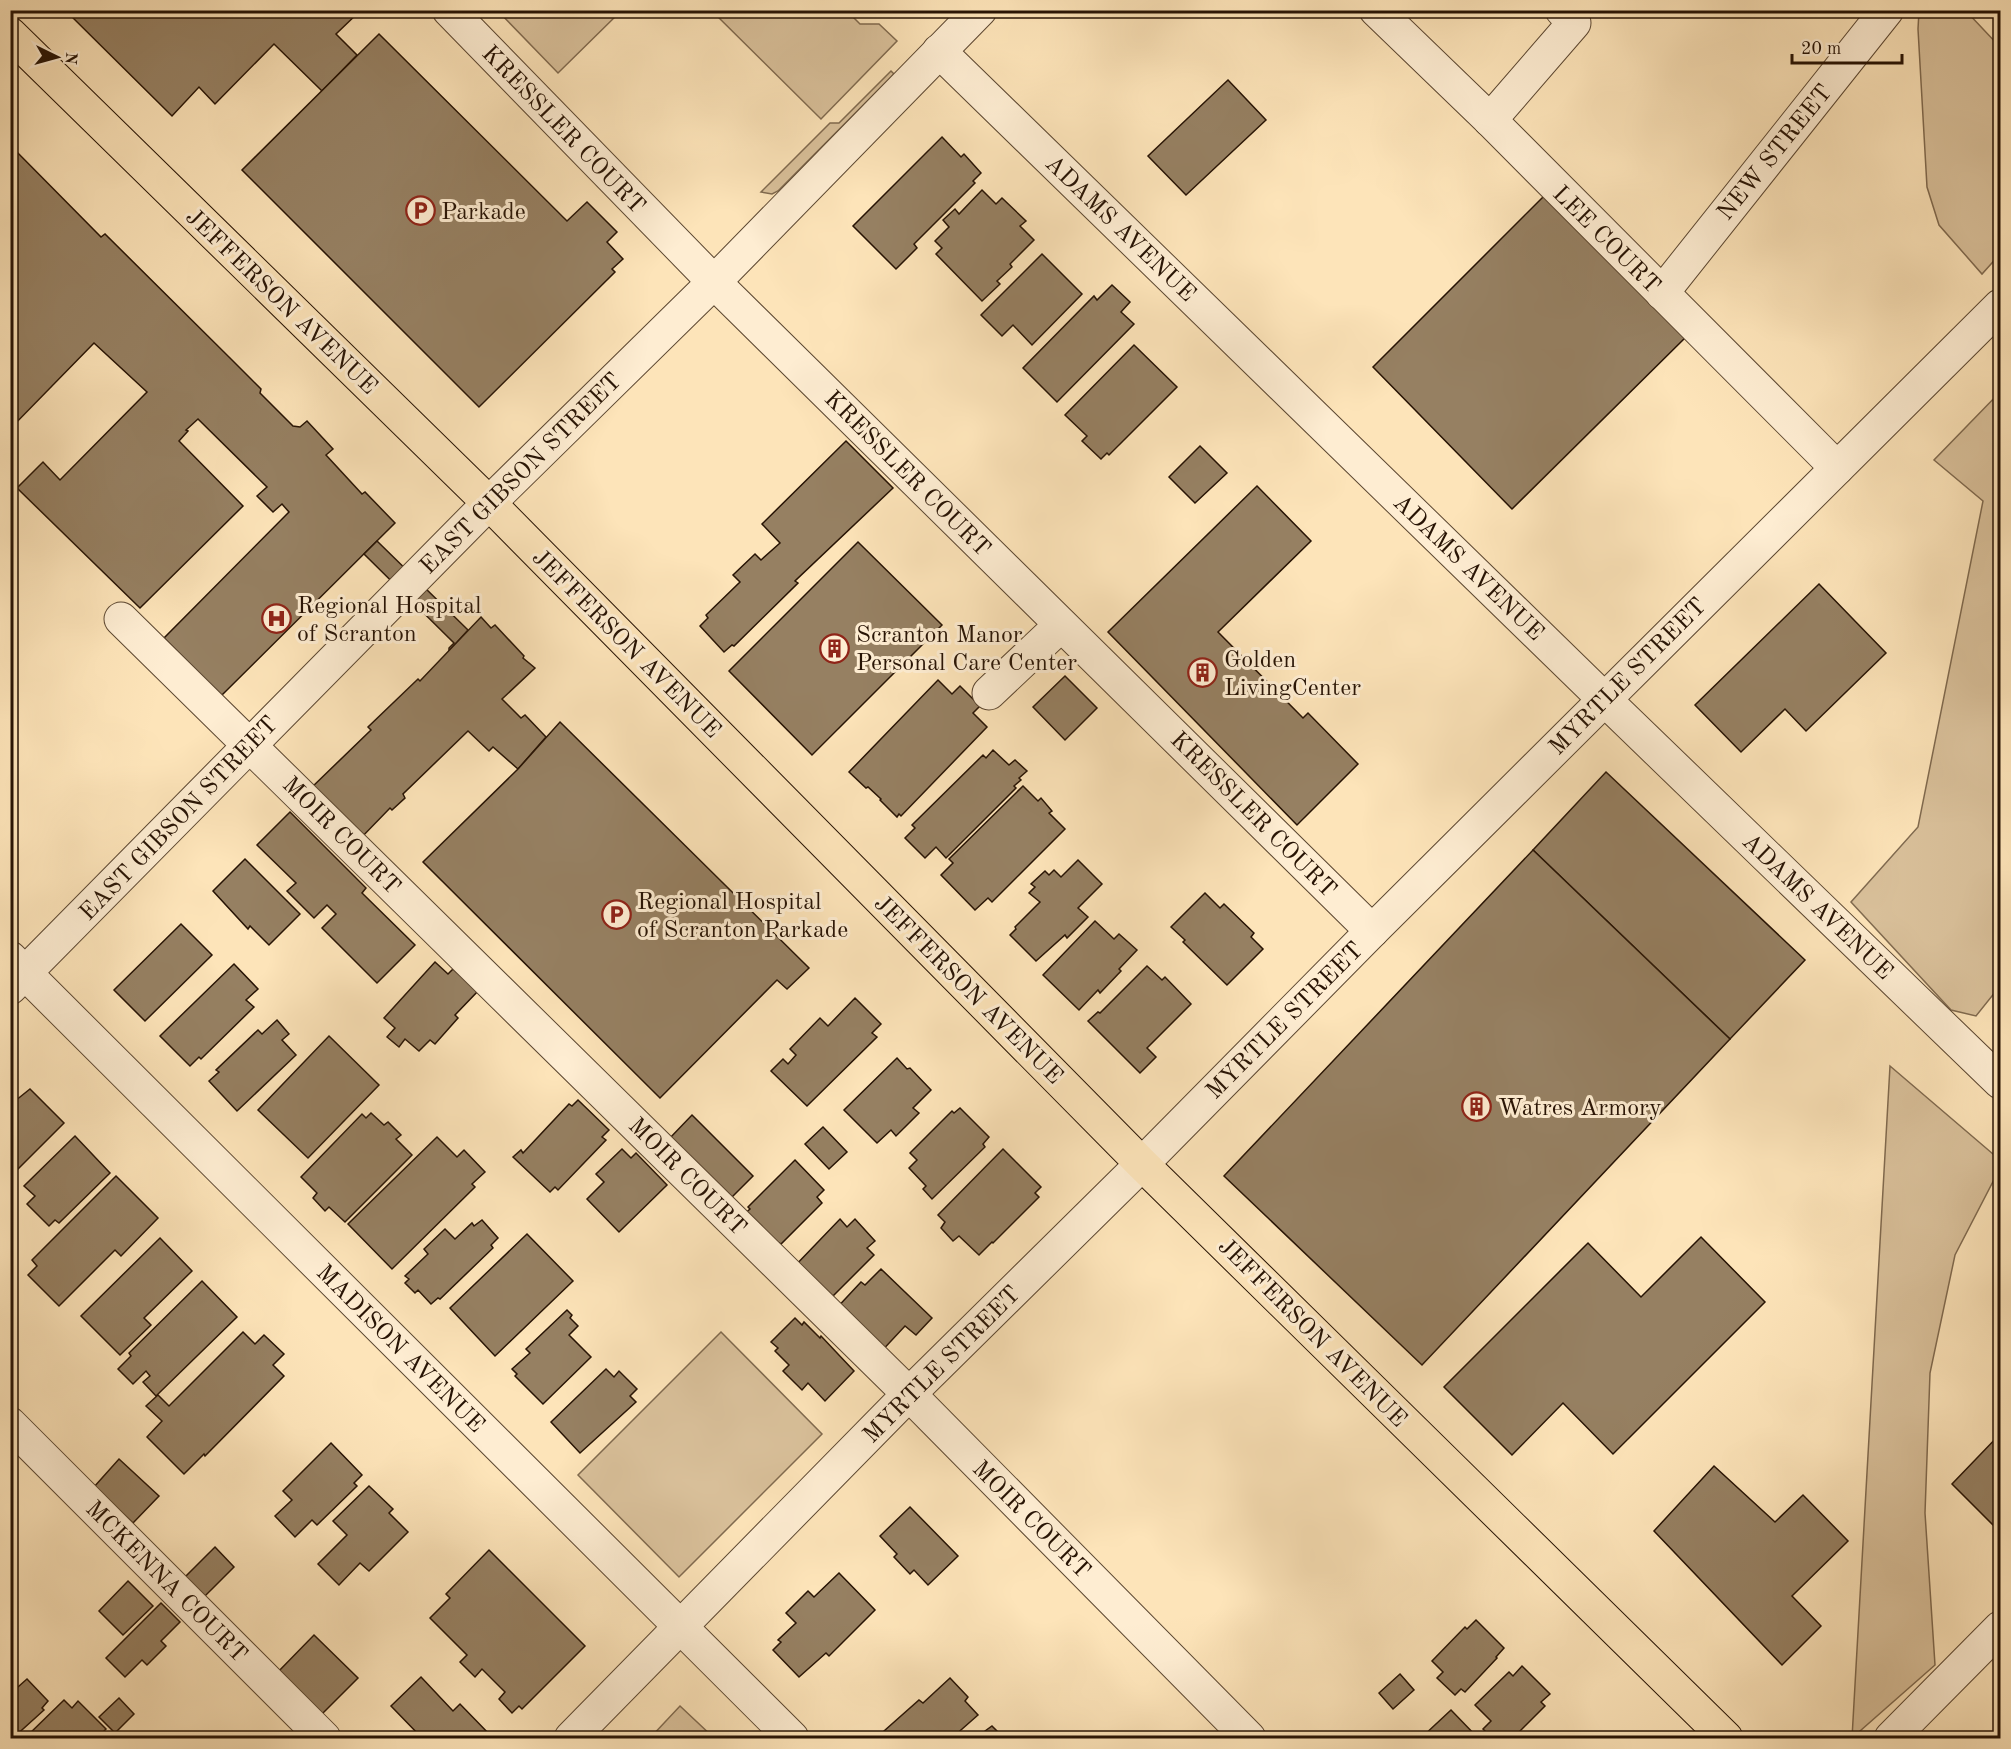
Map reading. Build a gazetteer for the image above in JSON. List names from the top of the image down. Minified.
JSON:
{"streets":{"main road":["JEFFERSON AVENUE"],"street":["KRESSLER COURT","NEW STREET","ADAMS AVENUE","LEE COURT","EAST GIBSON STREET","MYRTLE STREET","MOIR COURT","MADISON AVENUE","MCKENNA COURT"]},"crossings":[["KRESSLER COURT","EAST GIBSON STREET"],["KRESSLER COURT","MYRTLE STREET"],["NEW STREET","LEE COURT"],["ADAMS AVENUE","EAST GIBSON STREET"],["ADAMS AVENUE","MYRTLE STREET"],["LEE COURT","MYRTLE STREET"],["JEFFERSON AVENUE","EAST GIBSON STREET"],["JEFFERSON AVENUE","MYRTLE STREET"],["EAST GIBSON STREET","MOIR COURT"],["EAST GIBSON STREET","MADISON AVENUE"],["MYRTLE STREET","MOIR COURT"],["MYRTLE STREET","MADISON AVENUE"]],"places":{"parking":["Parkade","Regional Hospital of Scranton Parkade"],"hospital":["Regional Hospital of Scranton"],"building":["Scranton Manor Personal Care Center","Golden LivingCenter","Watres Armory"]},"scale_bar":"20 m","north":"right"}
